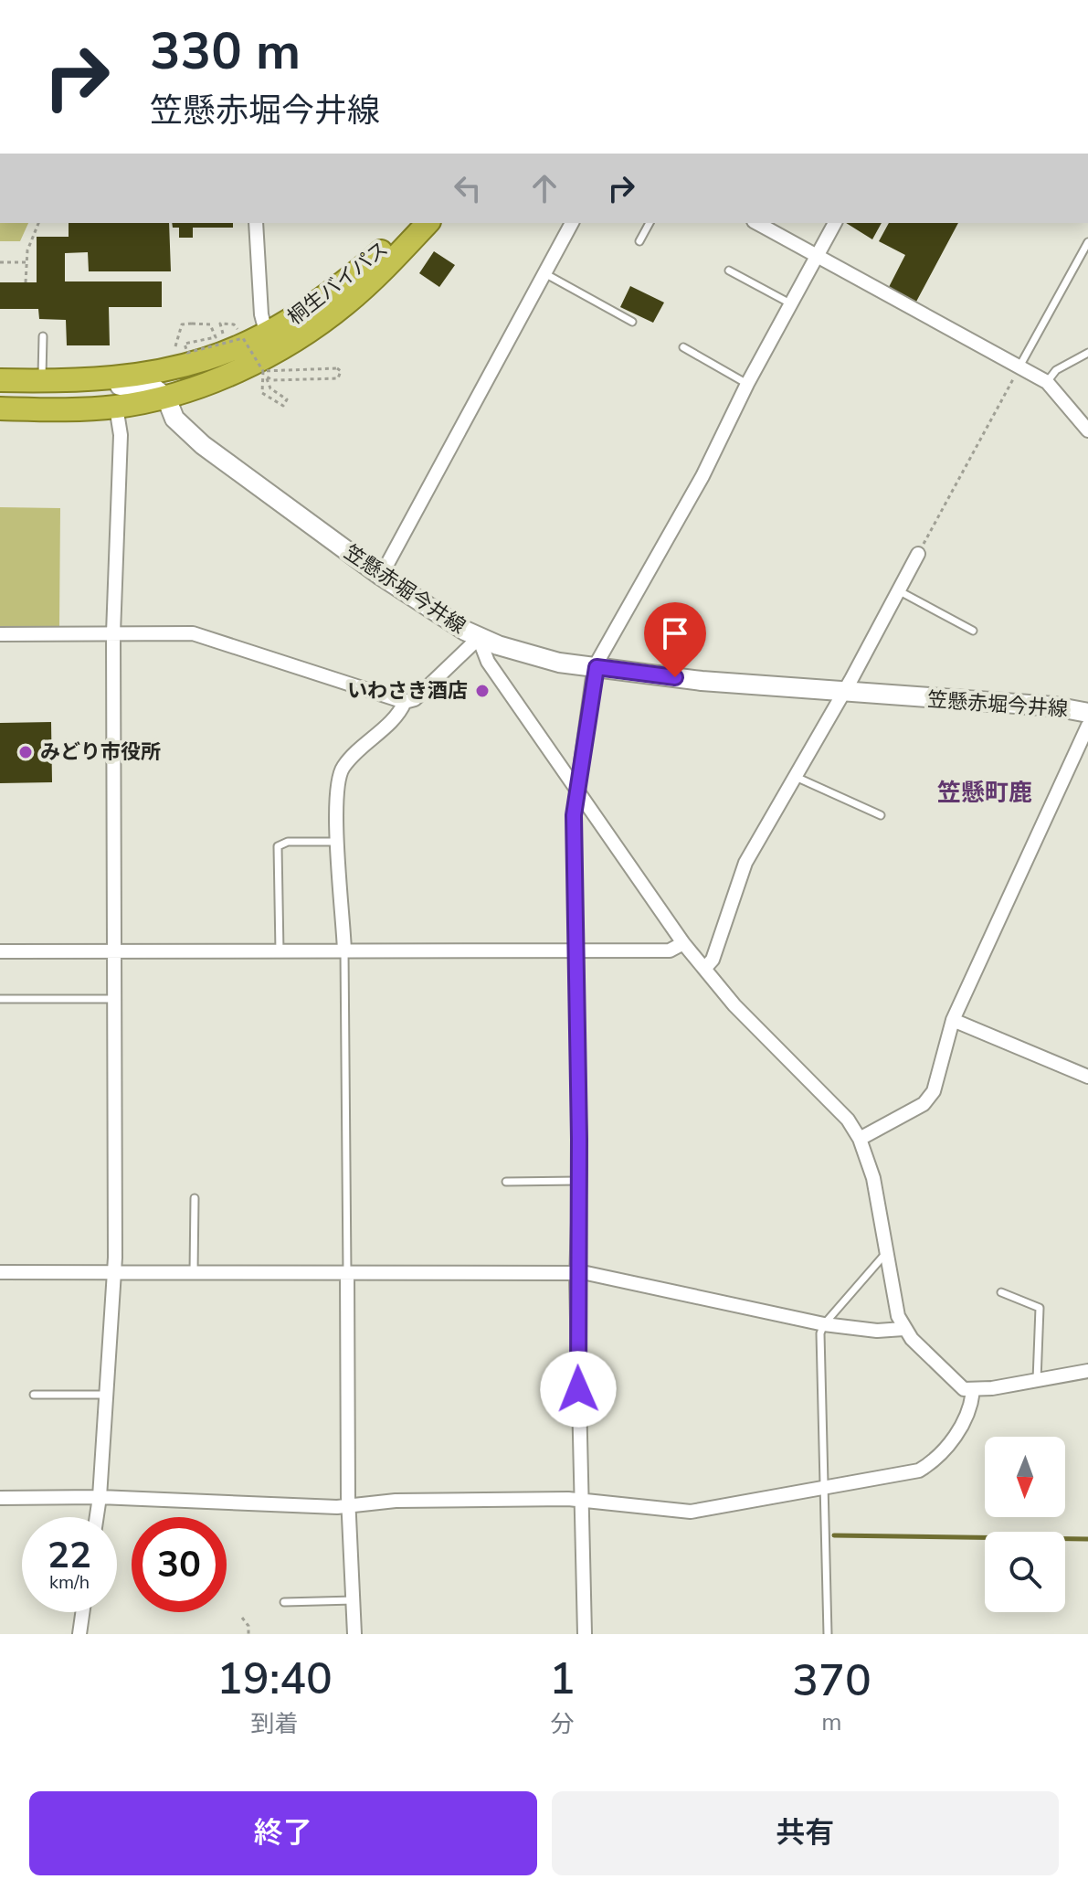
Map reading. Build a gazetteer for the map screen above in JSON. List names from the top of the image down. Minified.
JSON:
{"streets":{"highway":["桐生バイパス"],"main road":["笠懸赤堀今井線"]},"crossings":[["桐生バイパス","笠懸赤堀今井線"]],"districts":["笠懸町鹿"],"places":["いわさき酒店","みどり市役所"],"north":"bottom","page":{"turn":["330 m","笠懸赤堀今井線"],"speed":"22 km/h","limit":"30","eta":["19:40","到着","1","分","370","m"],"buttons":["終了","共有"]}}
